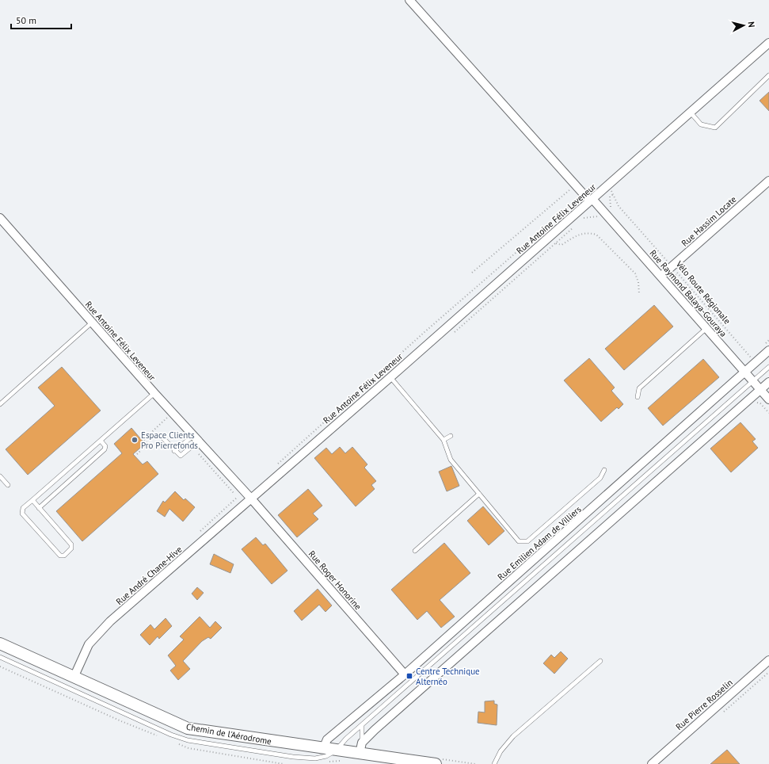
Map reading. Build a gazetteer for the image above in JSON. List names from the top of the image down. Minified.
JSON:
{"streets":{"main road":["Chemin de l'Aérodrome"],"street":["Rue Antoine Félix Leveneur","Rue Hassim Locate","Rue Raymond Balaya-Gouraya","Rue Emilien Adam de Villiers","Rue André Chane-Hive","Rue Roger Honorine","Rue Pierre Rosselin"],"path":["Vélo Route Régionale"]},"crossings":[["Rue Antoine Félix Leveneur","Vélo Route Régionale"],["Rue Antoine Félix Leveneur","Rue Raymond Balaya-Gouraya"],["Rue Antoine Félix Leveneur","Rue André Chane-Hive"],["Rue Antoine Félix Leveneur","Rue Roger Honorine"],["Rue Hassim Locate","Vélo Route Régionale"],["Rue Hassim Locate","Rue Raymond Balaya-Gouraya"],["Vélo Route Régionale","Rue Emilien Adam de Villiers"],["Rue Raymond Balaya-Gouraya","Rue Emilien Adam de Villiers"],["Rue Emilien Adam de Villiers","Rue Roger Honorine"],["Rue Emilien Adam de Villiers","Chemin de l'Aérodrome"],["Rue André Chane-Hive","Rue Roger Honorine"],["Rue André Chane-Hive","Chemin de l'Aérodrome"]],"places":{"other":["Espace Clients Pro Pierrefonds"],"transit":["Centre Technique Alternéo"]},"scale_bar":"50 m","north":"right"}
